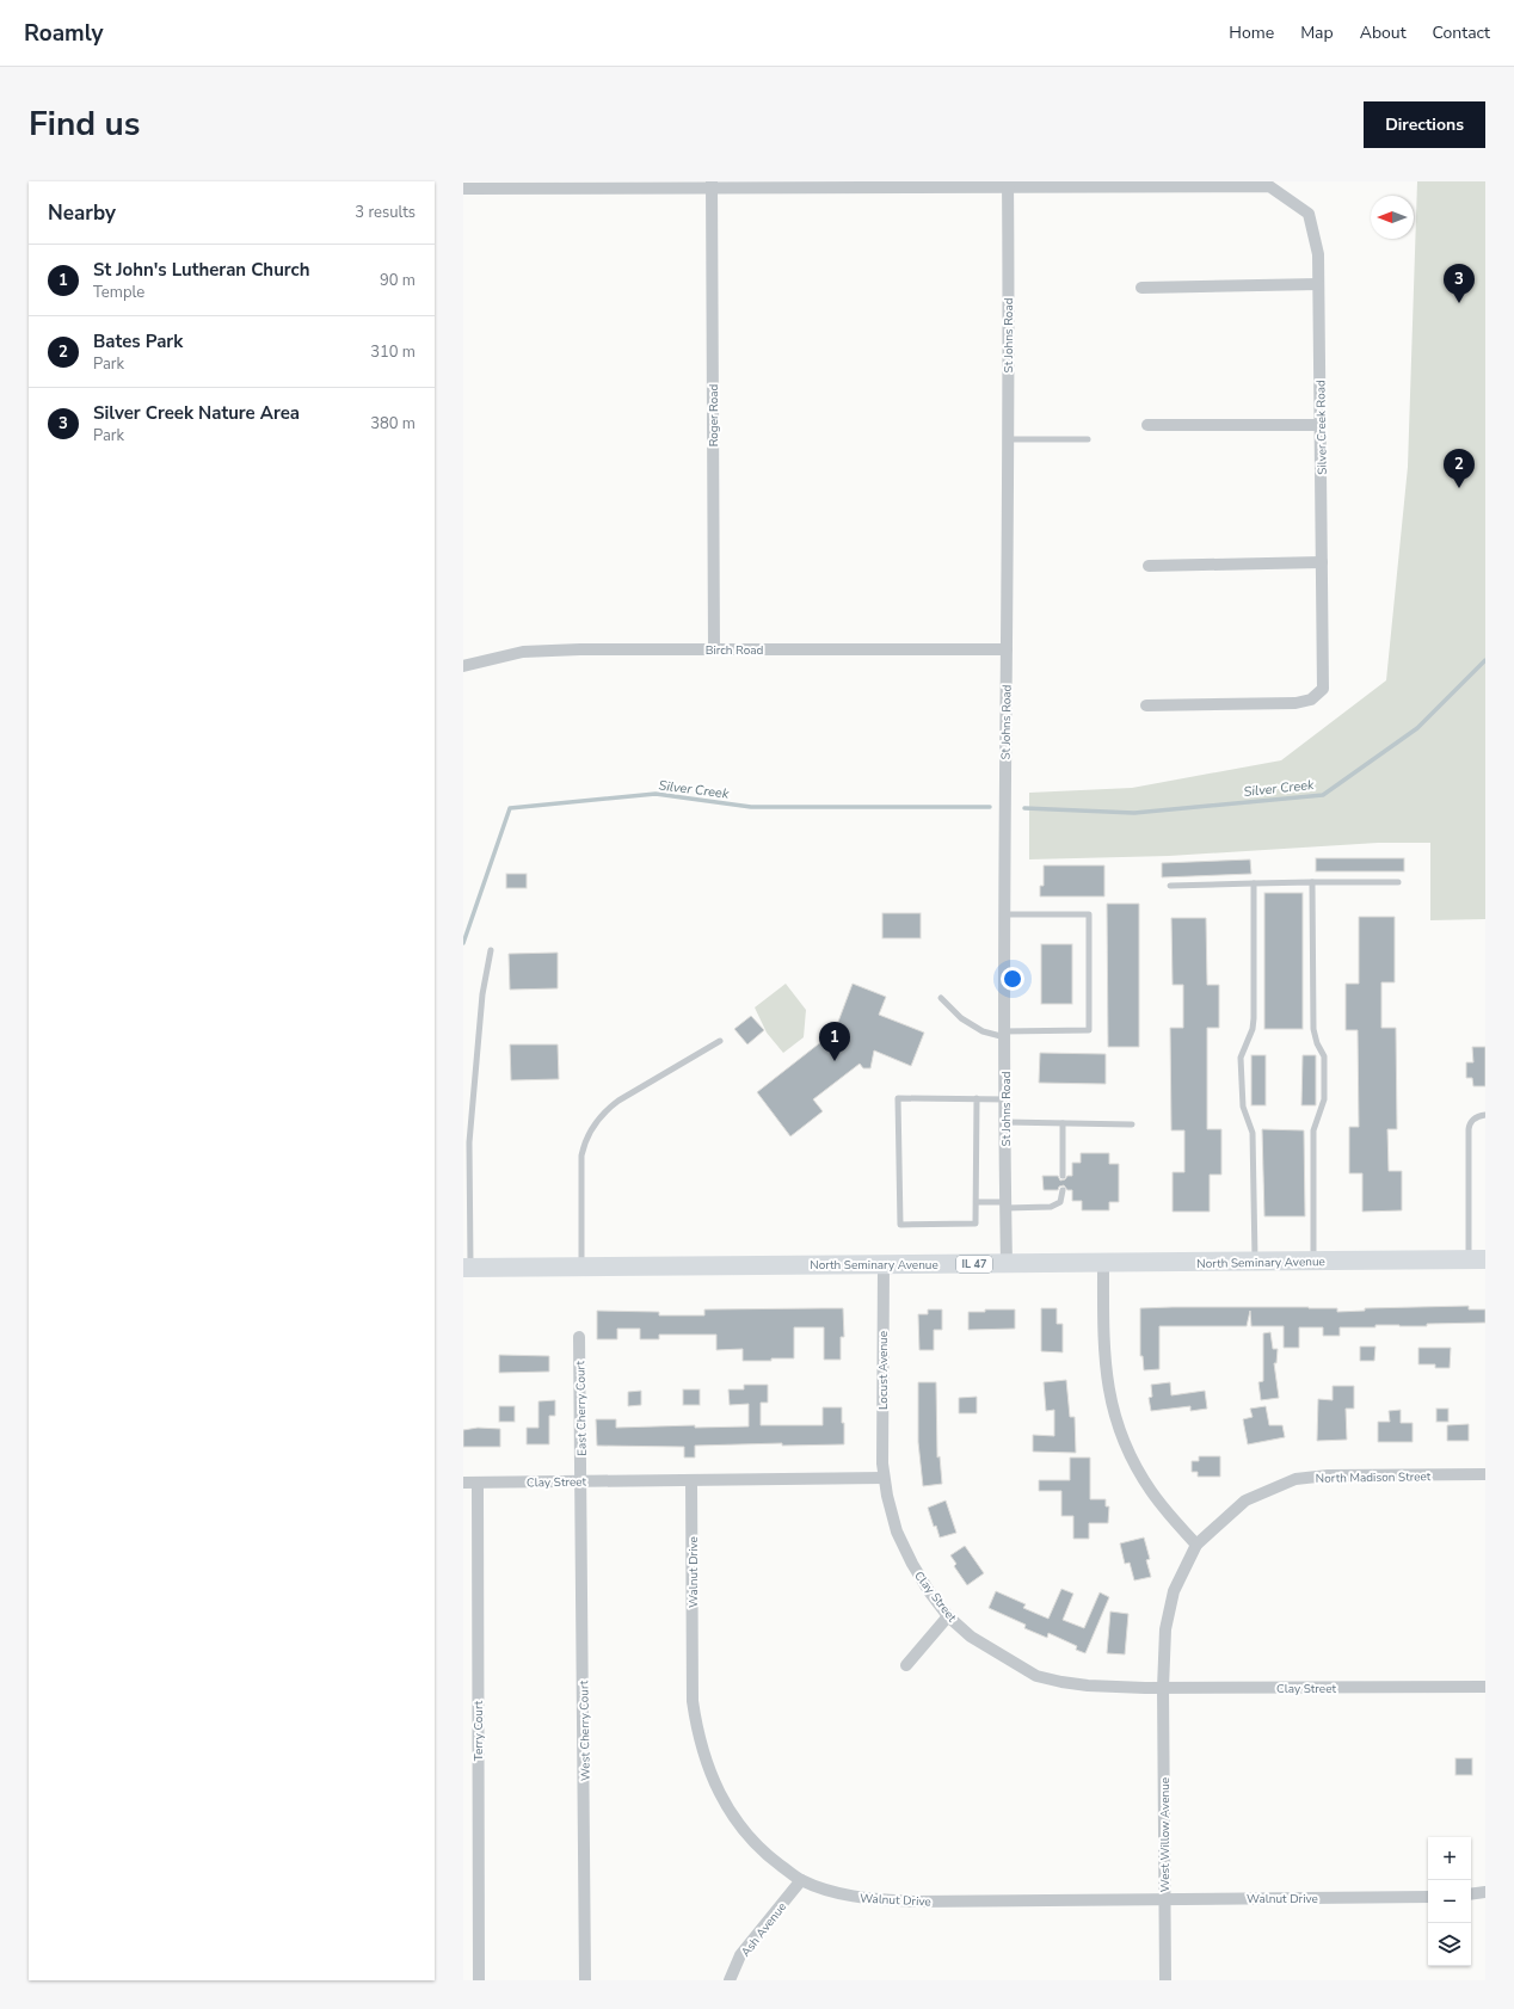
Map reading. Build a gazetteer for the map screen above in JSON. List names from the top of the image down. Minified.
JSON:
{"streets":{"main road":["North Seminary Avenue","IL 47"],"street":["St Johns Road","Roger Road","Silver Creek Road","Birch Road","Locust Avenue","East Cherry Court","North Madison Street","Clay Street","Walnut Drive","Terry Court","West Cherry Court","West Willow Avenue","Ash Avenue"]},"crossings":[["St Johns Road","Birch Road"],["St Johns Road","North Seminary Avenue"],["Roger Road","Birch Road"],["North Seminary Avenue","Locust Avenue"],["Locust Avenue","Clay Street"],["East Cherry Court","Clay Street"],["East Cherry Court","West Cherry Court"],["North Madison Street","West Willow Avenue"],["Clay Street","Walnut Drive"],["Clay Street","Terry Court"],["Clay Street","West Cherry Court"],["Clay Street","West Willow Avenue"],["Walnut Drive","West Willow Avenue"],["Walnut Drive","Ash Avenue"]],"water":["Silver Creek"],"north":"left","page":{"header":"Roamly","nav":["Home","Map","About","Contact"],"title":"Find us","buttons":"Directions","heading":["Nearby","3 results"],"list":[{"mark":"1","name":"St John's Lutheran Church","note":"Temple","value":"90 m"},{"mark":"2","name":"Bates Park","note":"Park","value":"310 m"},{"mark":"3","name":"Silver Creek Nature Area","note":"Park","value":"380 m"}],"pins":["3","2","1"],"map_buttons":["+","−"]}}
